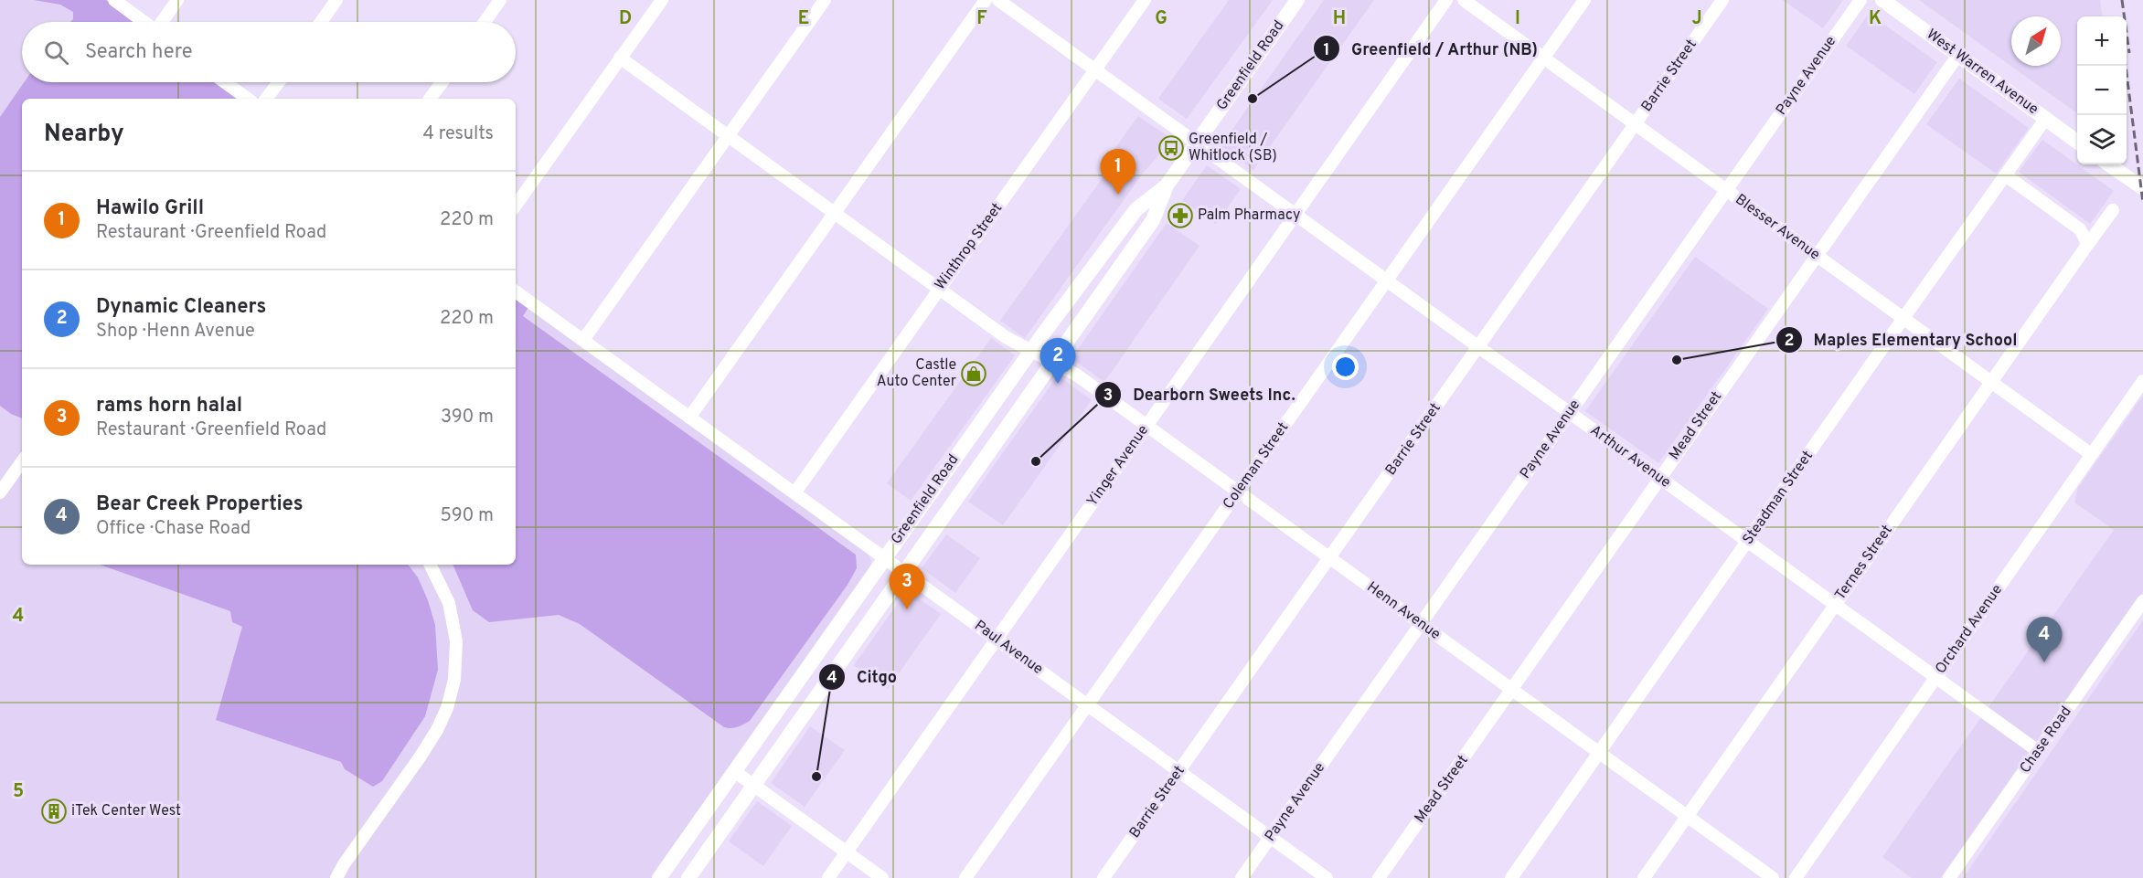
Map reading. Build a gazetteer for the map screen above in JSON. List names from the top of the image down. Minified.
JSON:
{"streets":{"main road":["Greenfield Road","West Warren Avenue"],"street":["Barrie Street","Payne Avenue","Blesser Avenue","Winthrop Street","Mead Street","Arthur Avenue","Yinger Avenue","Coleman Street","Steadman Street","Ternes Street","Henn Avenue","Orchard Avenue","Paul Avenue","Chase Road"]},"crossings":[["Greenfield Road","Arthur Avenue"],["Greenfield Road","Henn Avenue"],["Greenfield Road","Paul Avenue"],["West Warren Avenue","Mead Street"],["West Warren Avenue","Steadman Street"],["Barrie Street","Blesser Avenue"],["Barrie Street","Arthur Avenue"],["Barrie Street","Henn Avenue"],["Barrie Street","Paul Avenue"],["Payne Avenue","Blesser Avenue"],["Payne Avenue","Arthur Avenue"],["Payne Avenue","Henn Avenue"],["Payne Avenue","Paul Avenue"],["Blesser Avenue","Mead Street"],["Blesser Avenue","Coleman Street"],["Blesser Avenue","Steadman Street"],["Blesser Avenue","Ternes Street"],["Blesser Avenue","Orchard Avenue"],["Winthrop Street","Arthur Avenue"],["Winthrop Street","Henn Avenue"],["Winthrop Street","Paul Avenue"],["Mead Street","Arthur Avenue"],["Mead Street","Henn Avenue"],["Arthur Avenue","Yinger Avenue"],["Arthur Avenue","Coleman Street"],["Arthur Avenue","Steadman Street"],["Arthur Avenue","Ternes Street"],["Arthur Avenue","Orchard Avenue"],["Arthur Avenue","Chase Road"],["Yinger Avenue","Henn Avenue"],["Yinger Avenue","Paul Avenue"],["Coleman Street","Henn Avenue"],["Coleman Street","Paul Avenue"],["Steadman Street","Henn Avenue"],["Ternes Street","Henn Avenue"]],"places":{"other":["Greenfield / Arthur (NB)","Maples Elementary School","Dearborn Sweets Inc.","Citgo"],"bus stop":["Greenfield / Whitlock (SB)"],"pharmacy":["Palm Pharmacy"],"shop":["Castle Auto Center"],"building":["iTek Center West"]},"north":"top right","page":{"map_buttons":["+","−"],"search":"Search here","heading":["Nearby","4 results"],"pins":["1","2","3","4"],"list":[{"mark":"1","name":"Hawilo Grill","note":"Restaurant · Greenfield Road","value":"220 m"},{"mark":"2","name":"Dynamic Cleaners","note":"Shop · Henn Avenue","value":"220 m"},{"mark":"3","name":"rams horn halal","note":"Restaurant · Greenfield Road","value":"390 m"},{"mark":"4","name":"Bear Creek Properties","note":"Office · Chase Road","value":"590 m"}]},"grid":{"columns":["D","E","F","G","H","I","J","K"],"rows":["4","5"]}}
